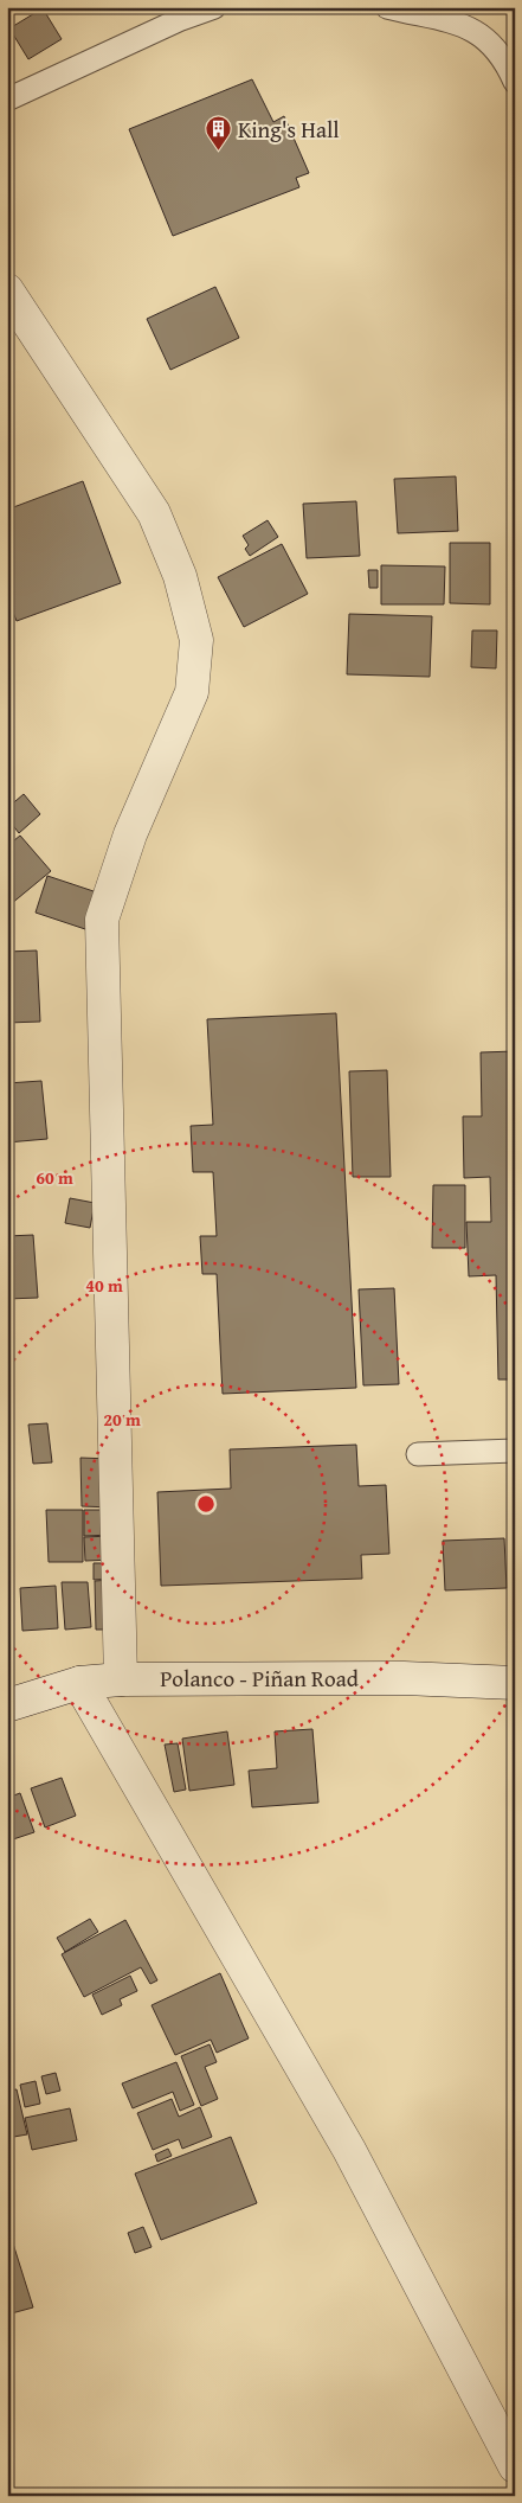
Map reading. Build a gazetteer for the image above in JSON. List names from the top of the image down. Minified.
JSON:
{"streets":{"street":["Polanco - Piñan Road"]},"places":{"building":["King's Hall"]},"rings":["60 m","40 m","20 m"]}
